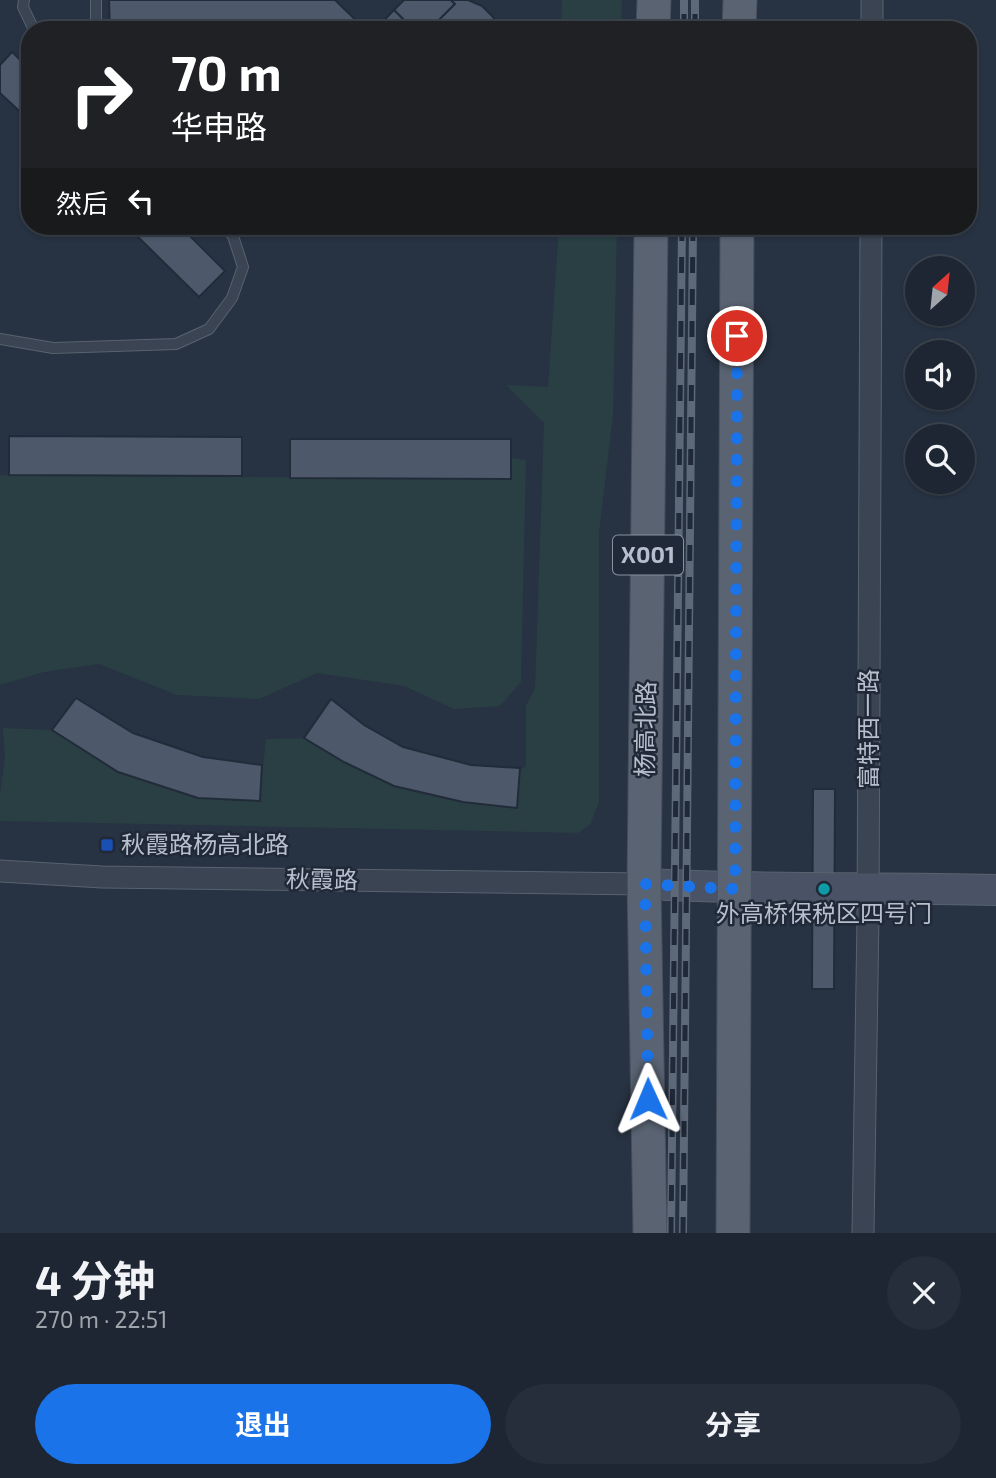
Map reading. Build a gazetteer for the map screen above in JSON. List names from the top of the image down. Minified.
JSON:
{"streets":{"main road":["X001","杨高北路"],"street":["富特西一路","秋霞路"]},"crossings":[["杨高北路","秋霞路"]],"places":{"transit":["秋霞路杨高北路"],"other":["外高桥保税区四号门"]},"north":"top right","page":{"turn":["70 m","华申路"],"then":"然后","heading":["4 分钟","270 m · 22:51"],"buttons":["退出","分享"]}}
